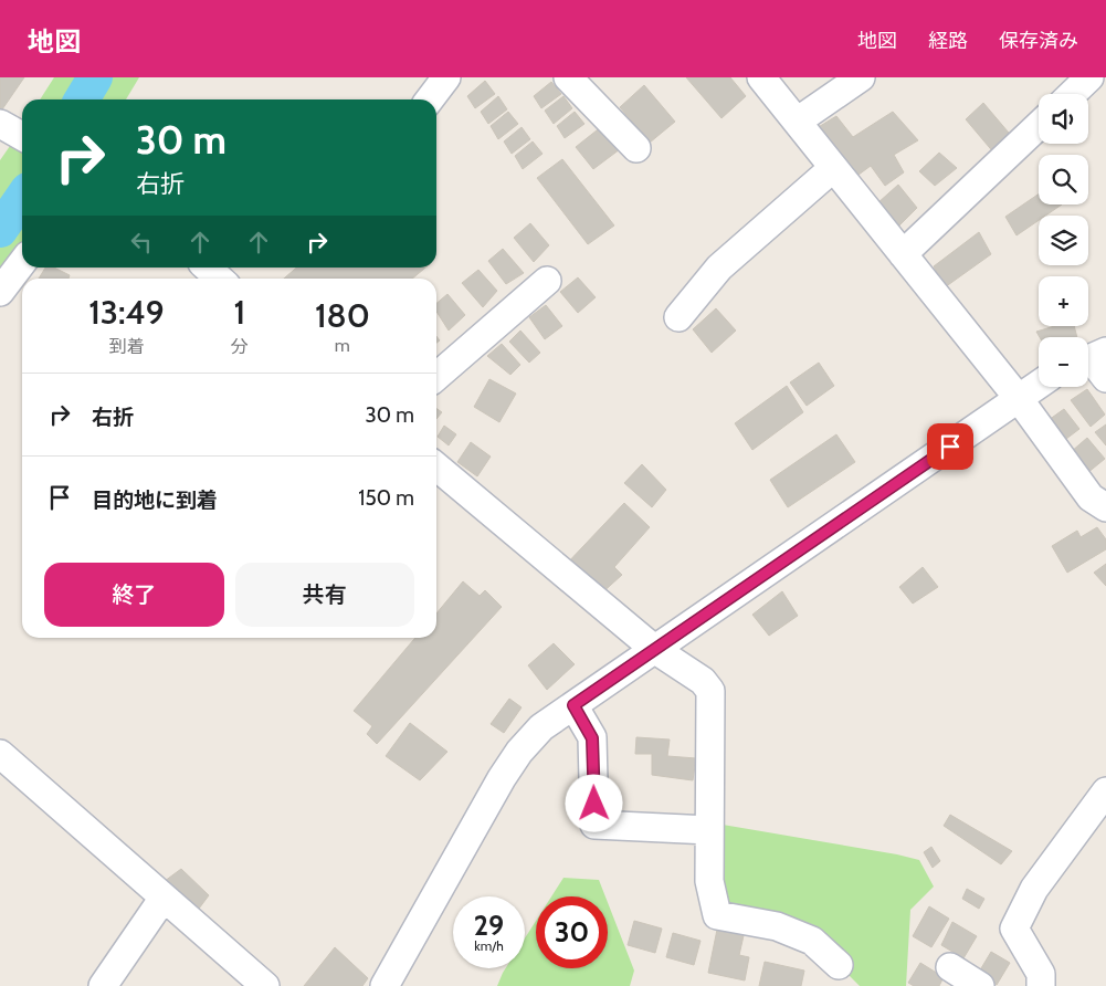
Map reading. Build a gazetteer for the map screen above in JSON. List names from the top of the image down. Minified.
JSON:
{"page":{"header":"地図","nav":["地図","経路","保存済み"],"map_buttons":["+","−"],"turn":["30 m","右折"],"eta":["13:49","到着","1","分","180","m"],"list":[{"name":"右折","value":"30 m"},{"name":"目的地に到着","value":"150 m"}],"buttons":["終了","共有"],"speed":"29 km/h","limit":"30"}}
